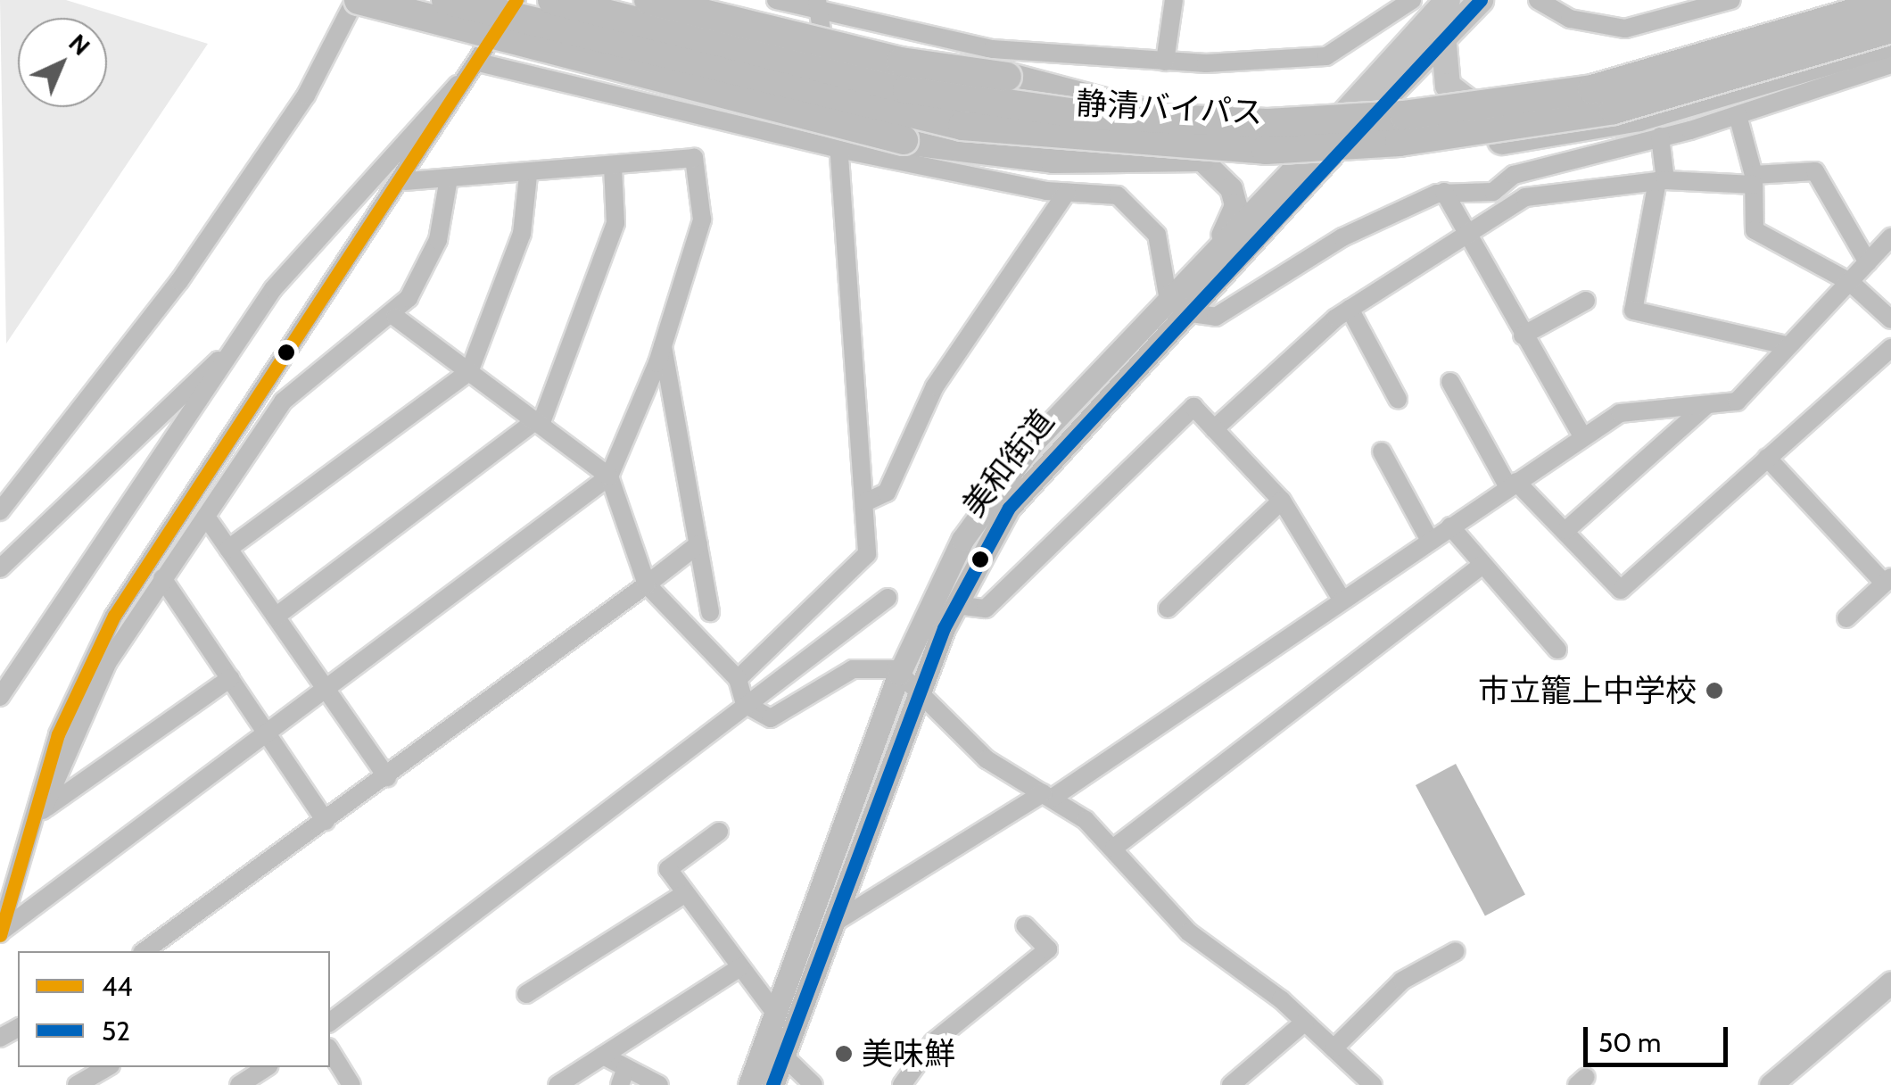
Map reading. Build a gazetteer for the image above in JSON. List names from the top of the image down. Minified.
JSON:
{"streets":{"highway":["静清バイパス"],"main road":["美和街道"]},"places":["市立籠上中学校","美味鮮"],"lines":["transit line 44","transit line 52"],"legend":["44","52"],"scale_bar":"50 m","north":"top right"}
